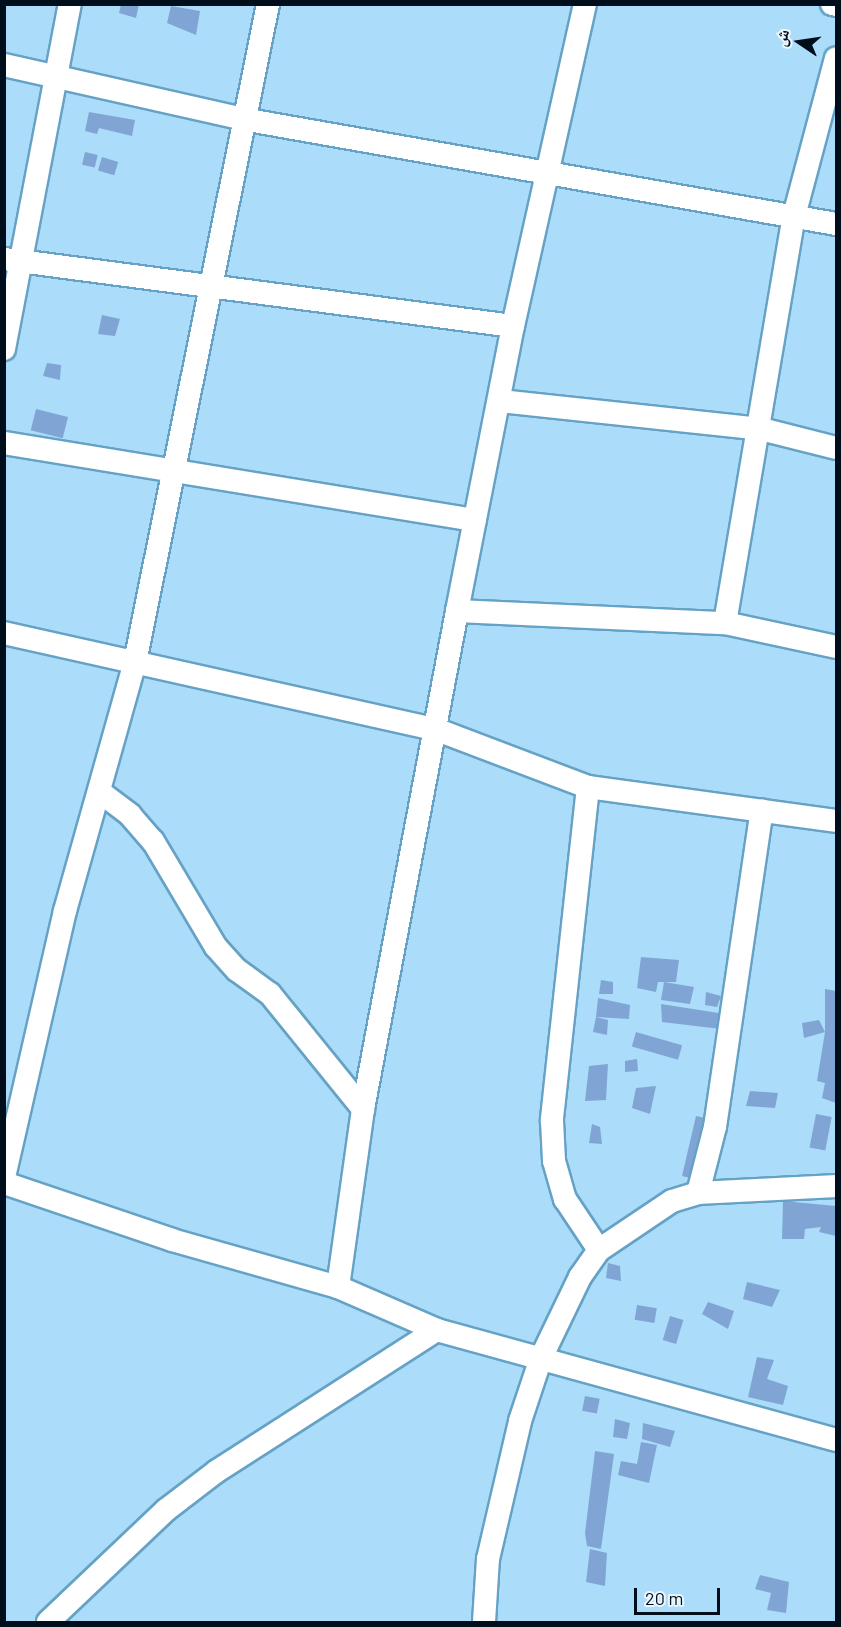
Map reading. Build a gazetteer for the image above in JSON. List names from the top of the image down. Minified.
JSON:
{"scale_bar":"20 m","north":"left"}
